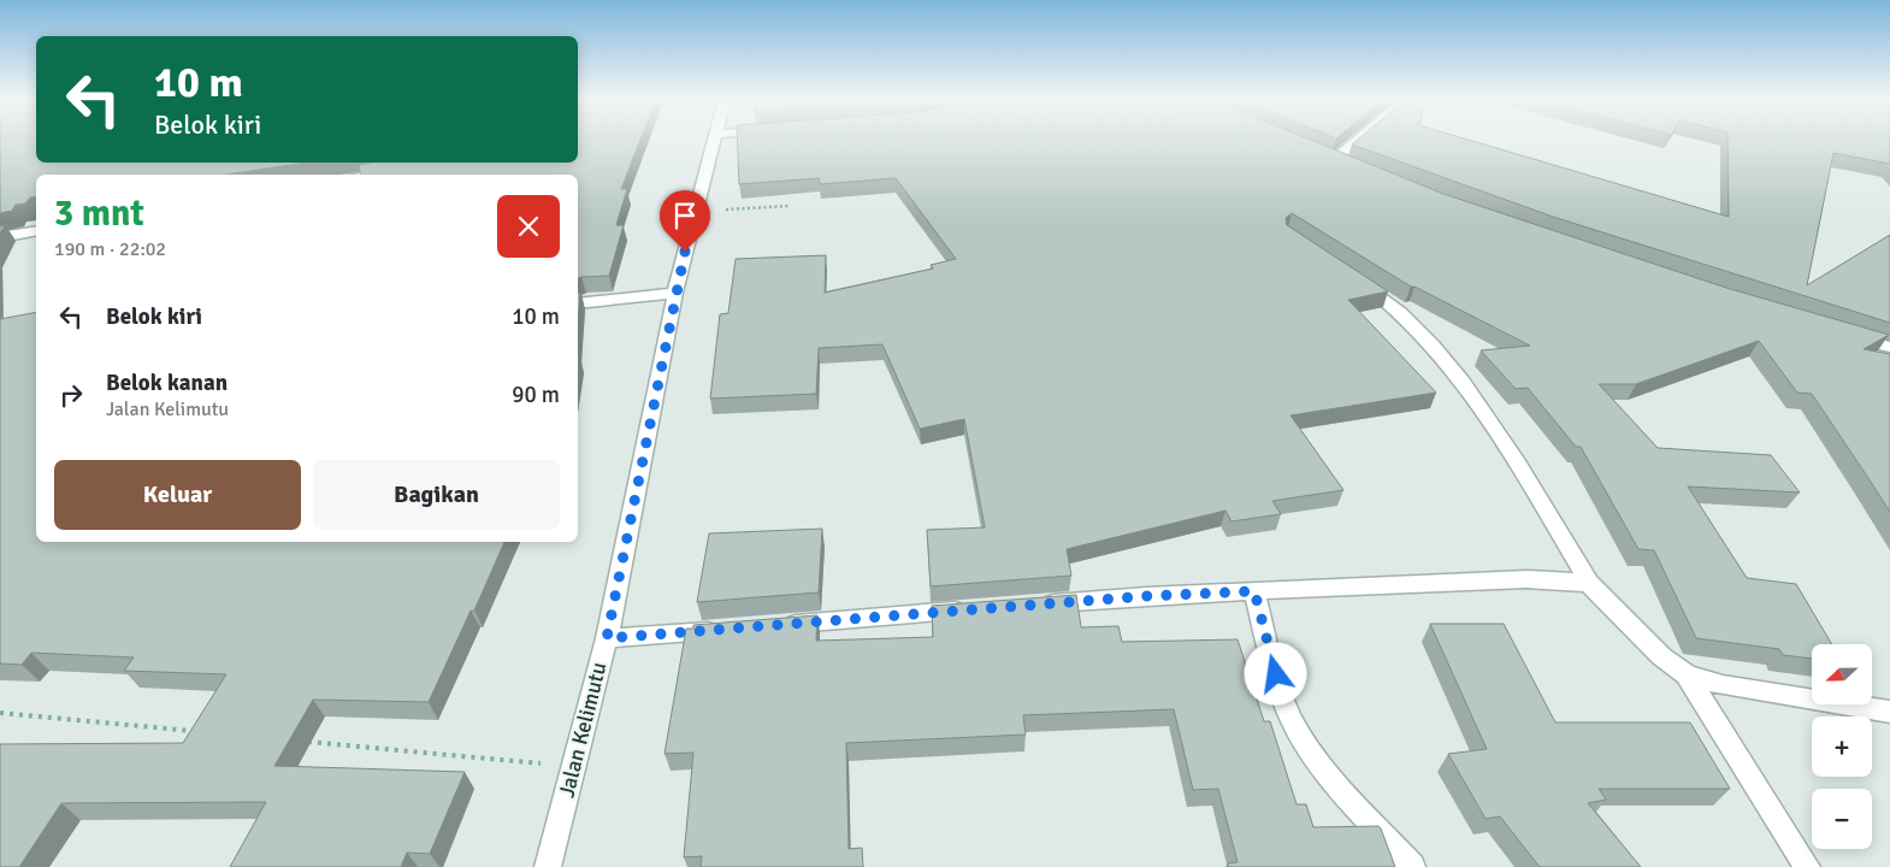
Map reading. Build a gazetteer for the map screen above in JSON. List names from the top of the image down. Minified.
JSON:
{"streets":{"street":["Jalan Kelimutu"]},"north":"left","page":{"turn":["10 m","Belok kiri"],"heading":["3 mnt","190 m · 22:02"],"list":[{"name":"Belok kiri","value":"10 m"},{"name":"Belok kanan","note":"Jalan Kelimutu","value":"90 m"}],"buttons":["Keluar","Bagikan"],"map_buttons":["+","−"]}}
